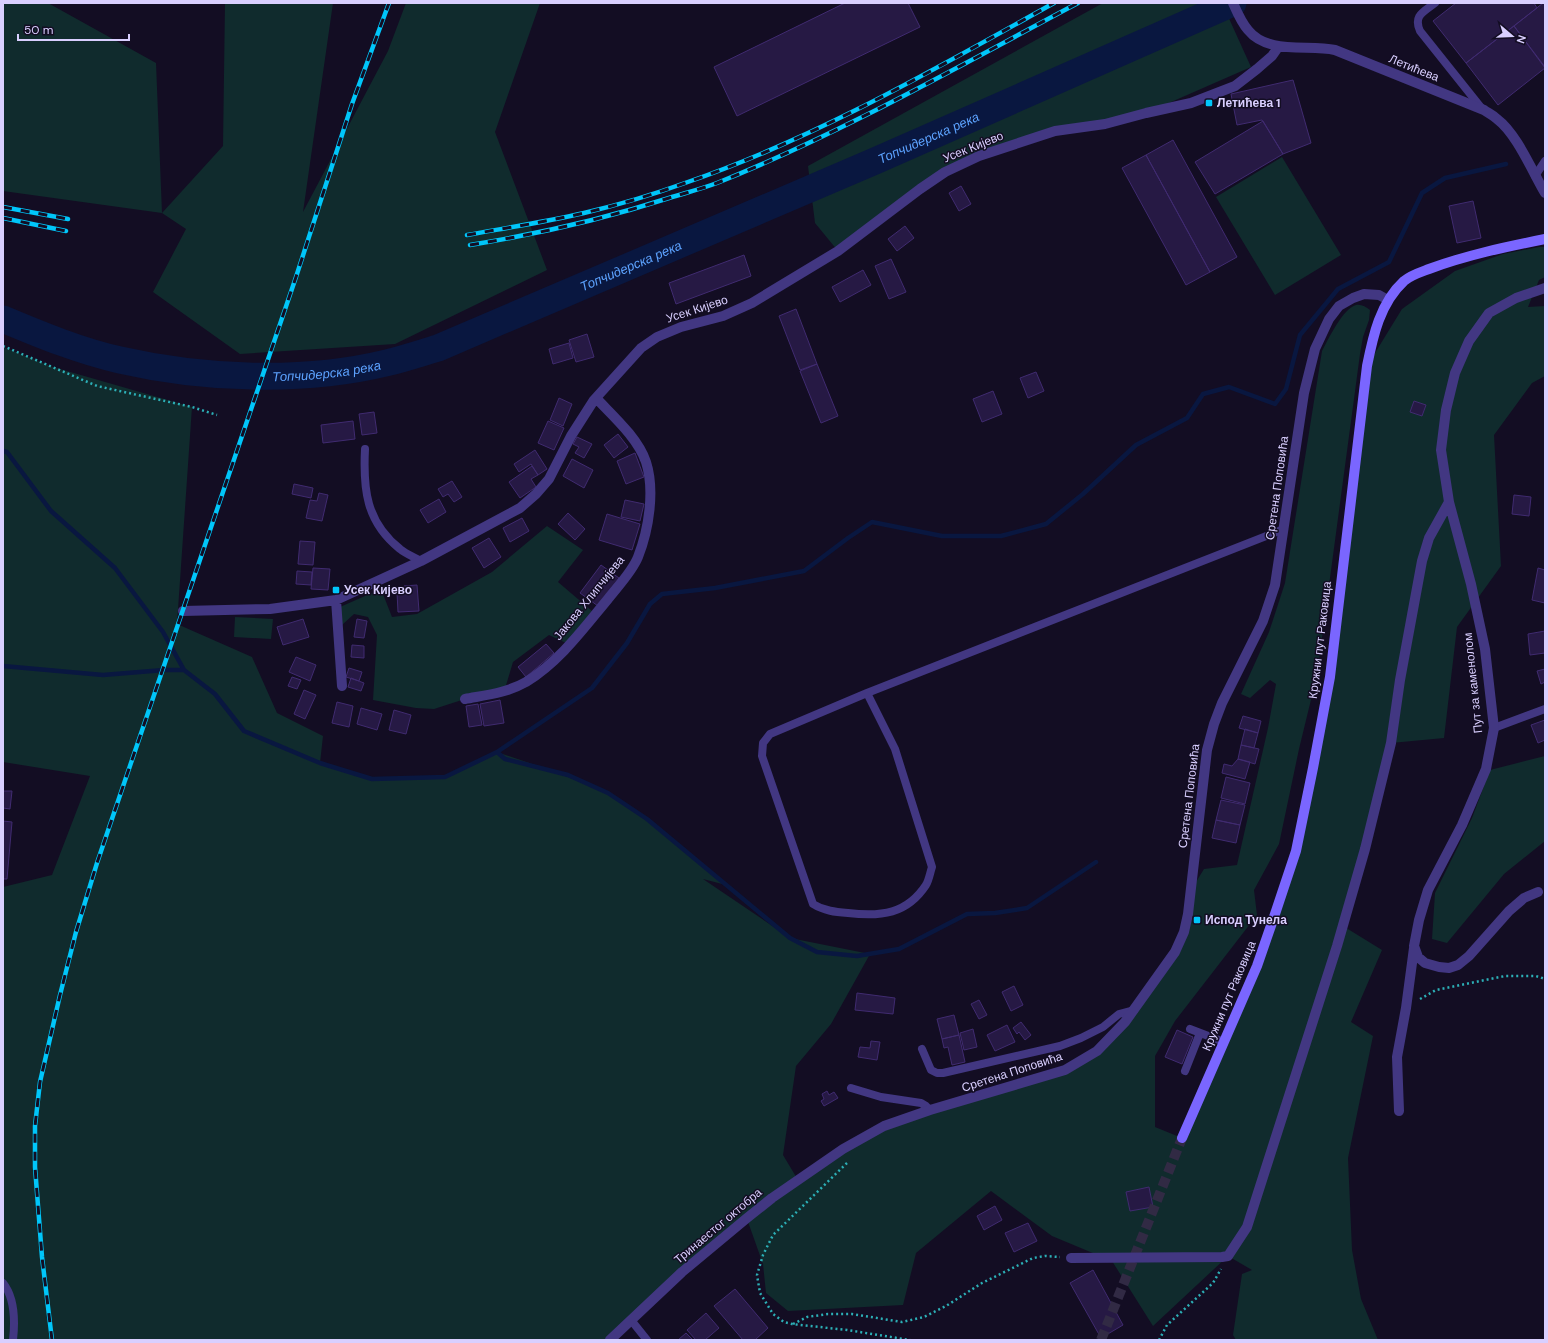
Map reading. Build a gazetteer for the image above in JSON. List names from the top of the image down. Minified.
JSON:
{"streets":{"main road":["Кружни пут Раковица"],"street":["Летићева","Усек Кијево","Сретена Поповића","Јакова Хлипчијева","Пут за каменолом","Тринаестог октобра"]},"crossings":[["Летићева","Усек Кијево"],["Усек Кијево","Јакова Хлипчијева"],["Сретена Поповића","Кружни пут Раковица"],["Сретена Поповића","Тринаестог октобра"]],"water":["Топчидерска река"],"places":{"transit":["Летићева 1","Усек Кијево","Испод Тунела"]},"scale_bar":"50 m","north":"right"}
